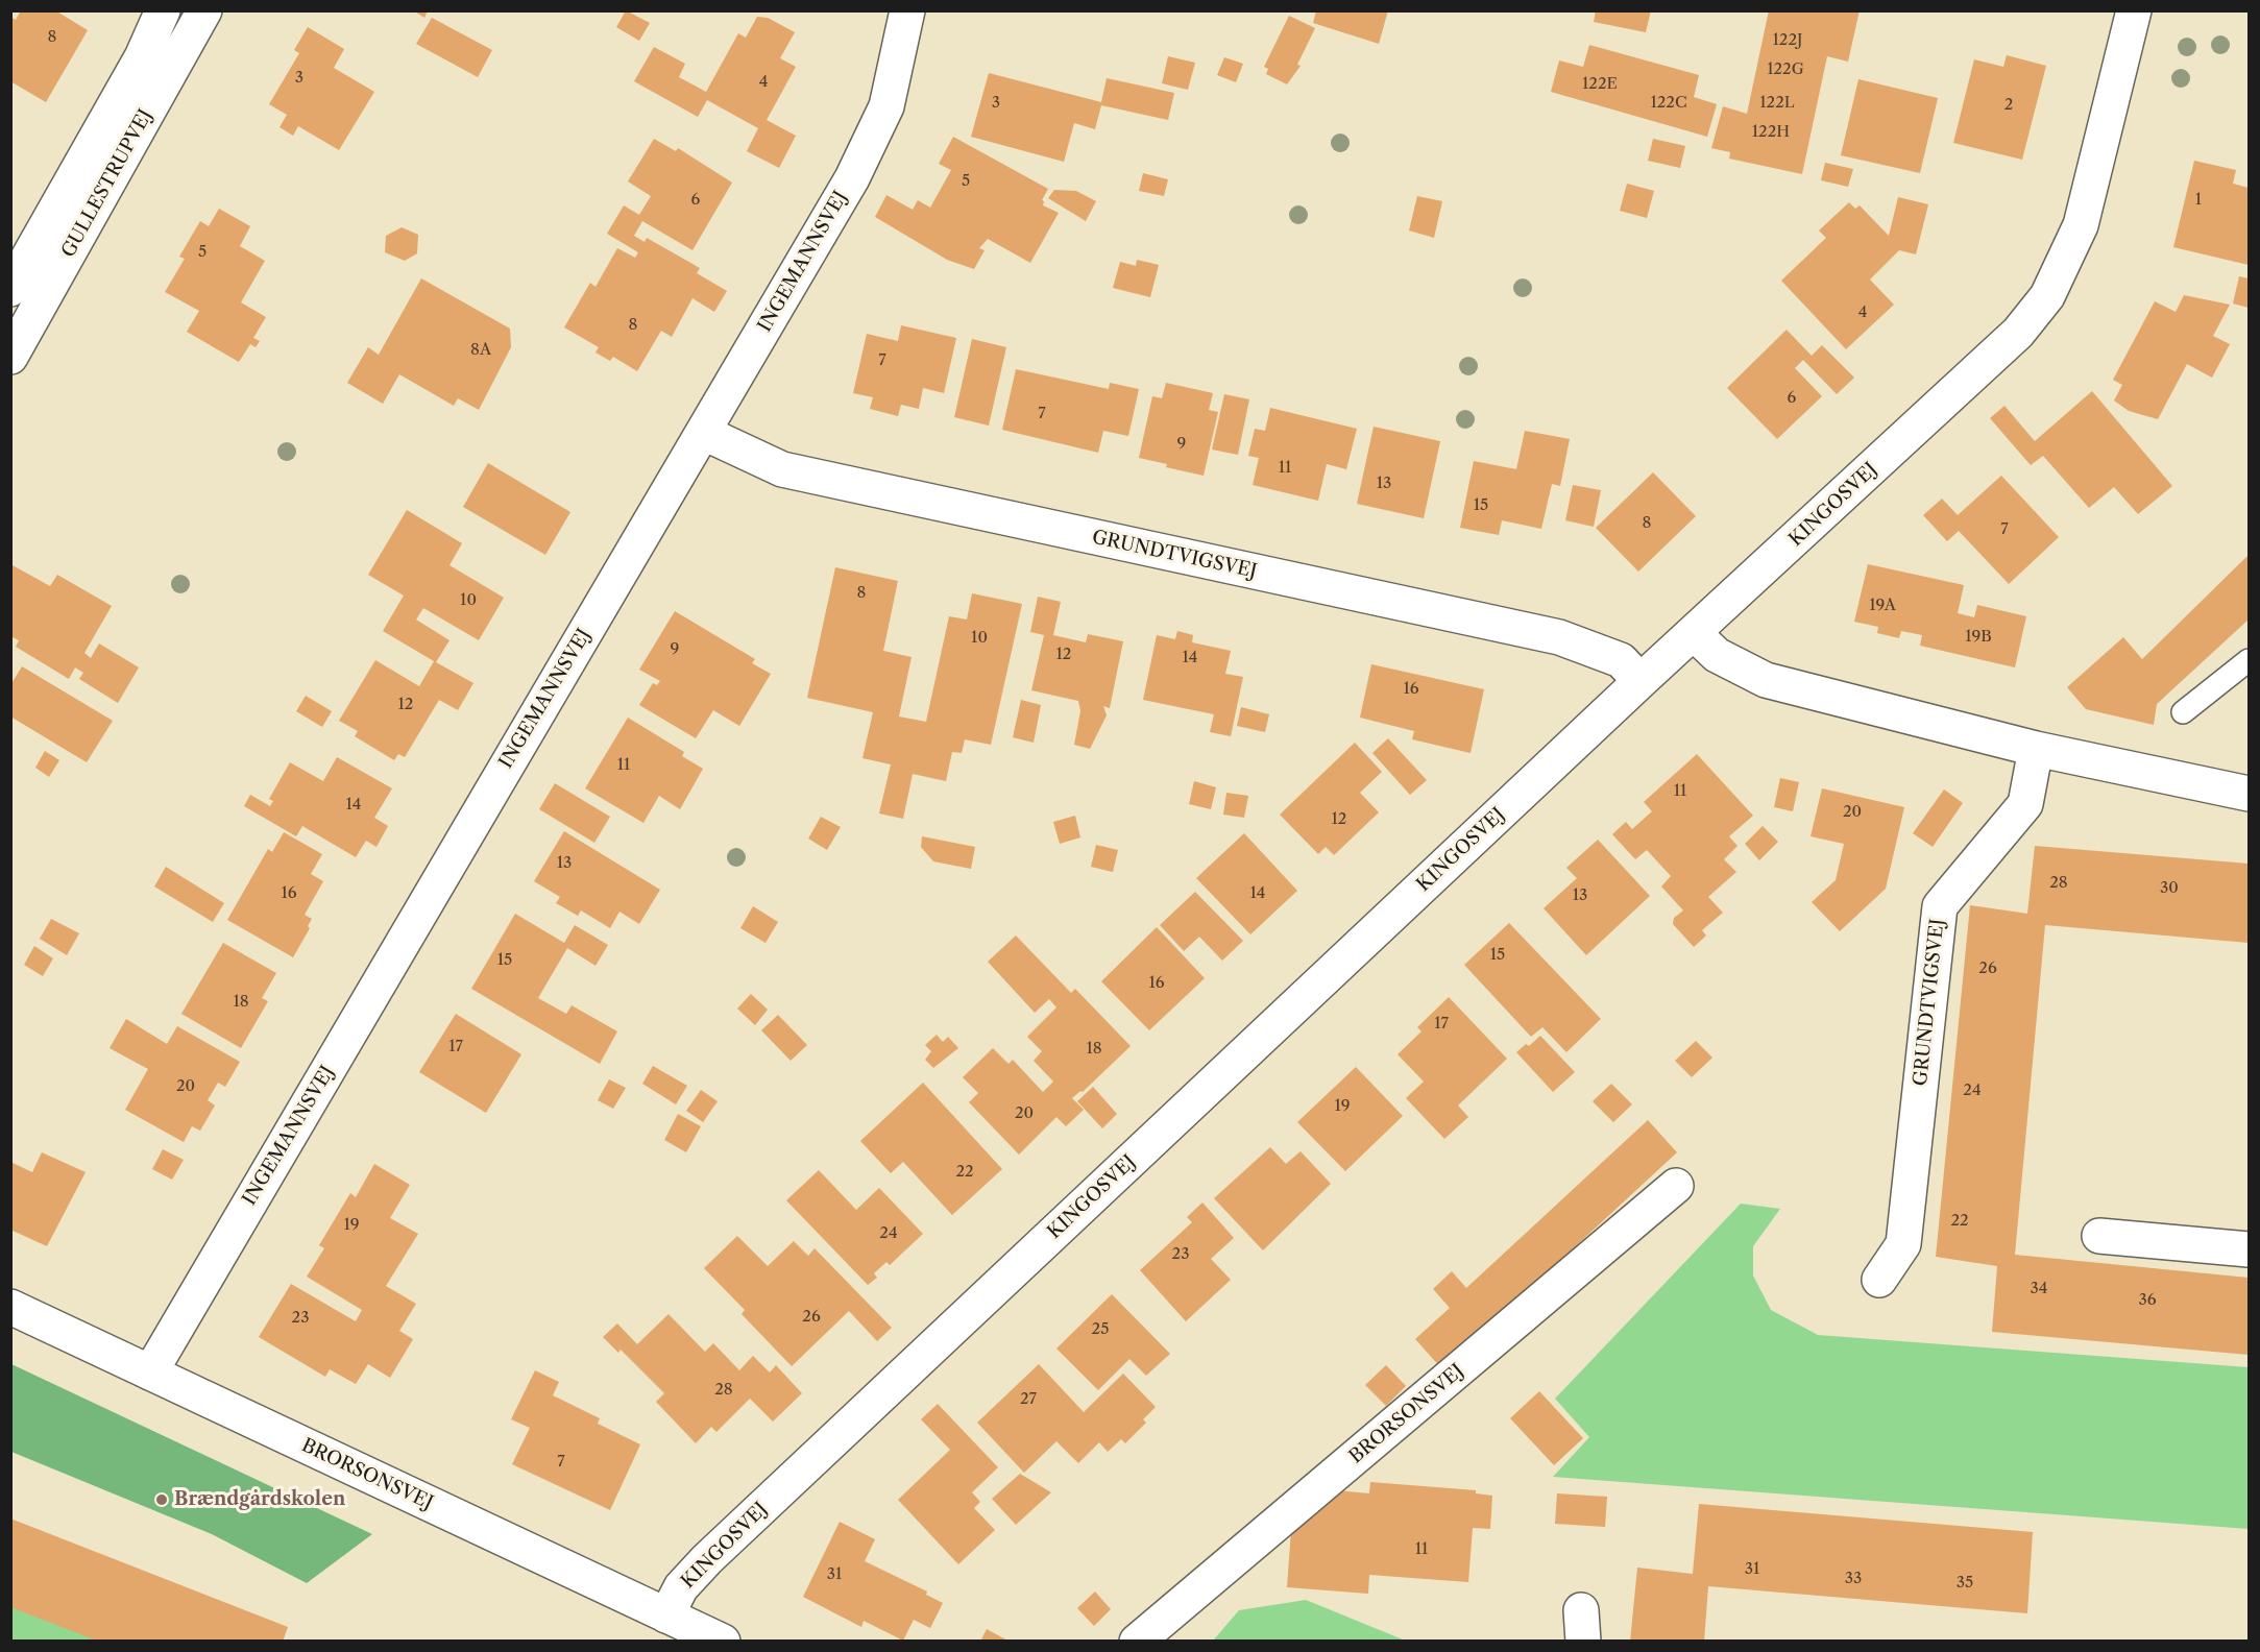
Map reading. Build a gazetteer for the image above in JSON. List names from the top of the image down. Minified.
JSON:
{"streets":{"street":["GULLESTRUPVEJ","INGEMANNSVEJ","KINGOSVEJ","GRUNDTVIGSVEJ","BRORSONSVEJ"]},"crossings":[["INGEMANNSVEJ","GRUNDTVIGSVEJ"],["INGEMANNSVEJ","BRORSONSVEJ"],["KINGOSVEJ","GRUNDTVIGSVEJ"],["KINGOSVEJ","BRORSONSVEJ"]],"places":["Brændgårdskolen"],"house_numbers":["8","122J","122G","3","4","122E","3","122C","122L","2","122H","5","6","1","5","4","8","8A","7","6","7","9","11","13","15","8","7","8","10","19A","19B","10","9","12","14","16","12","11","11","14","20","12","13","28","30","16","14","13","15","15","26","16","18","17","17","18","20","24","19","20","22","22","19","24","23","34","36","26","23","25","28","27","7","11","31","31","33","35"]}
